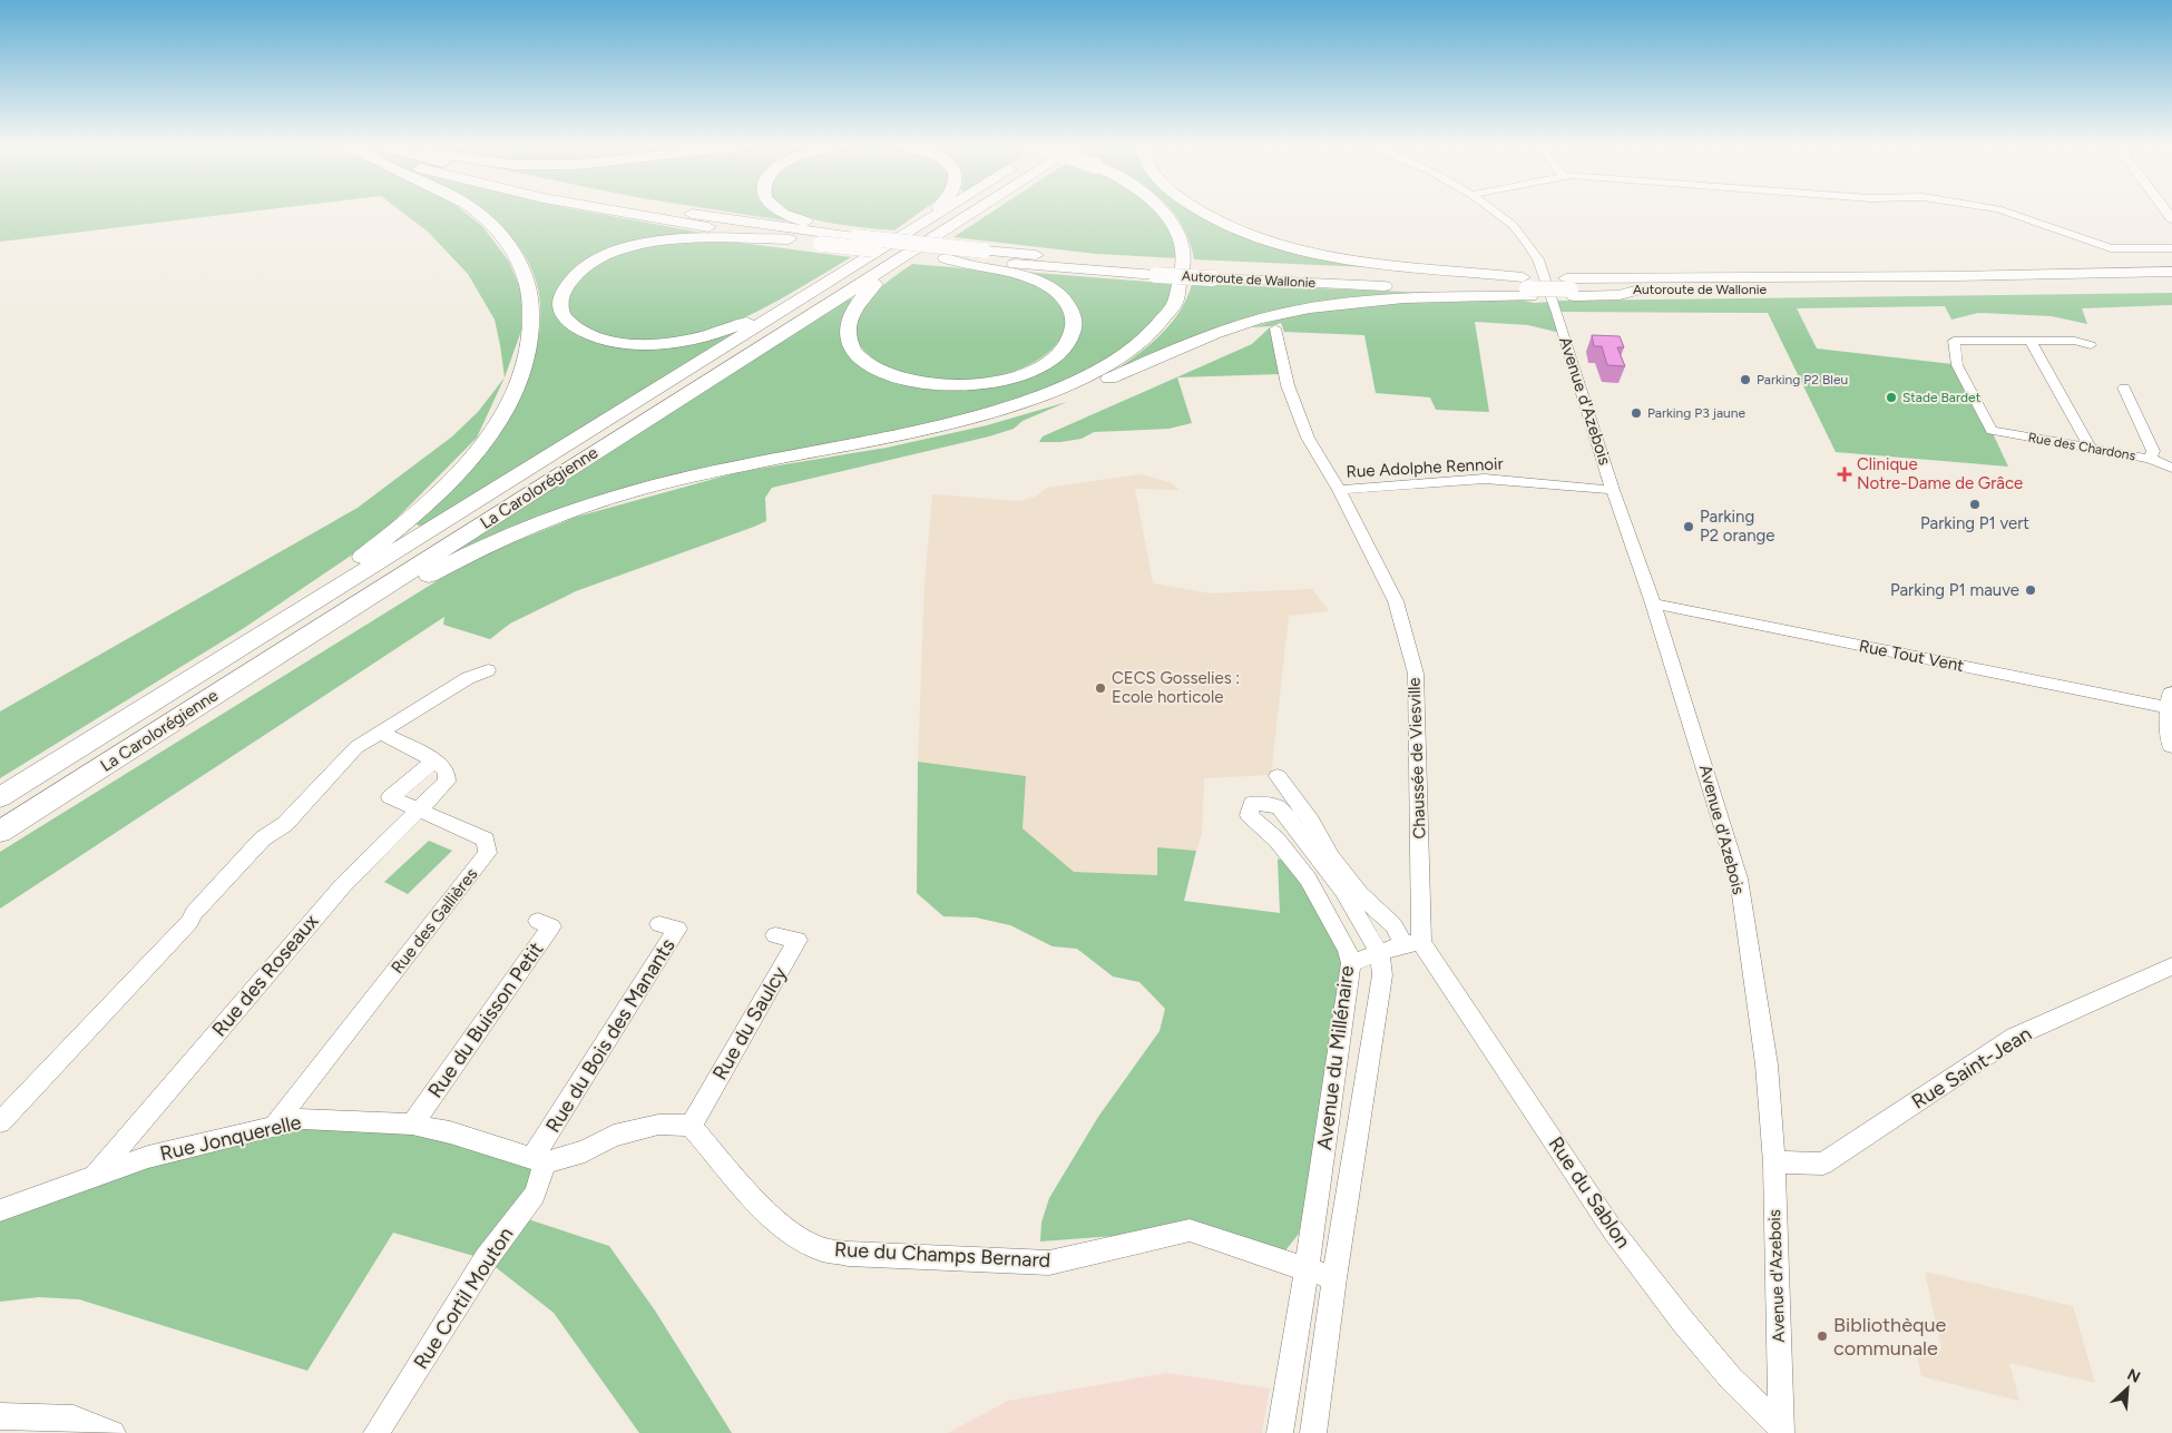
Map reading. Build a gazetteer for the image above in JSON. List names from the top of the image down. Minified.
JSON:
{"streets":{"highway":["Autoroute de Wallonie","La Carolorégienne"],"street":["Avenue d'Azebois","Rue des Chardons","Rue Adolphe Rennoir","Rue Tout Vent","Chaussée de Viesville","Rue des Gallières","Rue des Roseaux","Rue du Buisson Petit","Rue du Saulcy","Rue du Bois des Manants","Avenue du Millénaire","Rue Saint-Jean","Rue Jonquerelle","Rue du Sablon","Rue du Champs Bernard","Rue Cortil Mouton"]},"crossings":[["Avenue d'Azebois","Rue Adolphe Rennoir"],["Avenue d'Azebois","Rue Tout Vent"],["Avenue d'Azebois","Rue Saint-Jean"],["Avenue d'Azebois","Rue du Sablon"],["Rue Adolphe Rennoir","Chaussée de Viesville"],["Chaussée de Viesville","Rue du Sablon"],["Rue des Gallières","Rue des Roseaux"],["Rue des Gallières","Rue Jonquerelle"],["Rue des Roseaux","Rue Jonquerelle"],["Rue du Buisson Petit","Rue Jonquerelle"],["Rue du Saulcy","Rue du Champs Bernard"],["Rue du Bois des Manants","Rue Jonquerelle"],["Rue du Bois des Manants","Rue Cortil Mouton"],["Avenue du Millénaire","Rue du Champs Bernard"],["Rue Jonquerelle","Rue Cortil Mouton"]],"places":{"other":["Parking P2 Bleu","Stade Bardet","Parking P3 jaune","Parking P1 vert","Parking P2 orange","Parking P1 mauve","CECS Gosselies : Ecole horticole","Bibliothèque communale"],"health":["Clinique Notre-Dame de Grâce"]},"north":"top right"}
